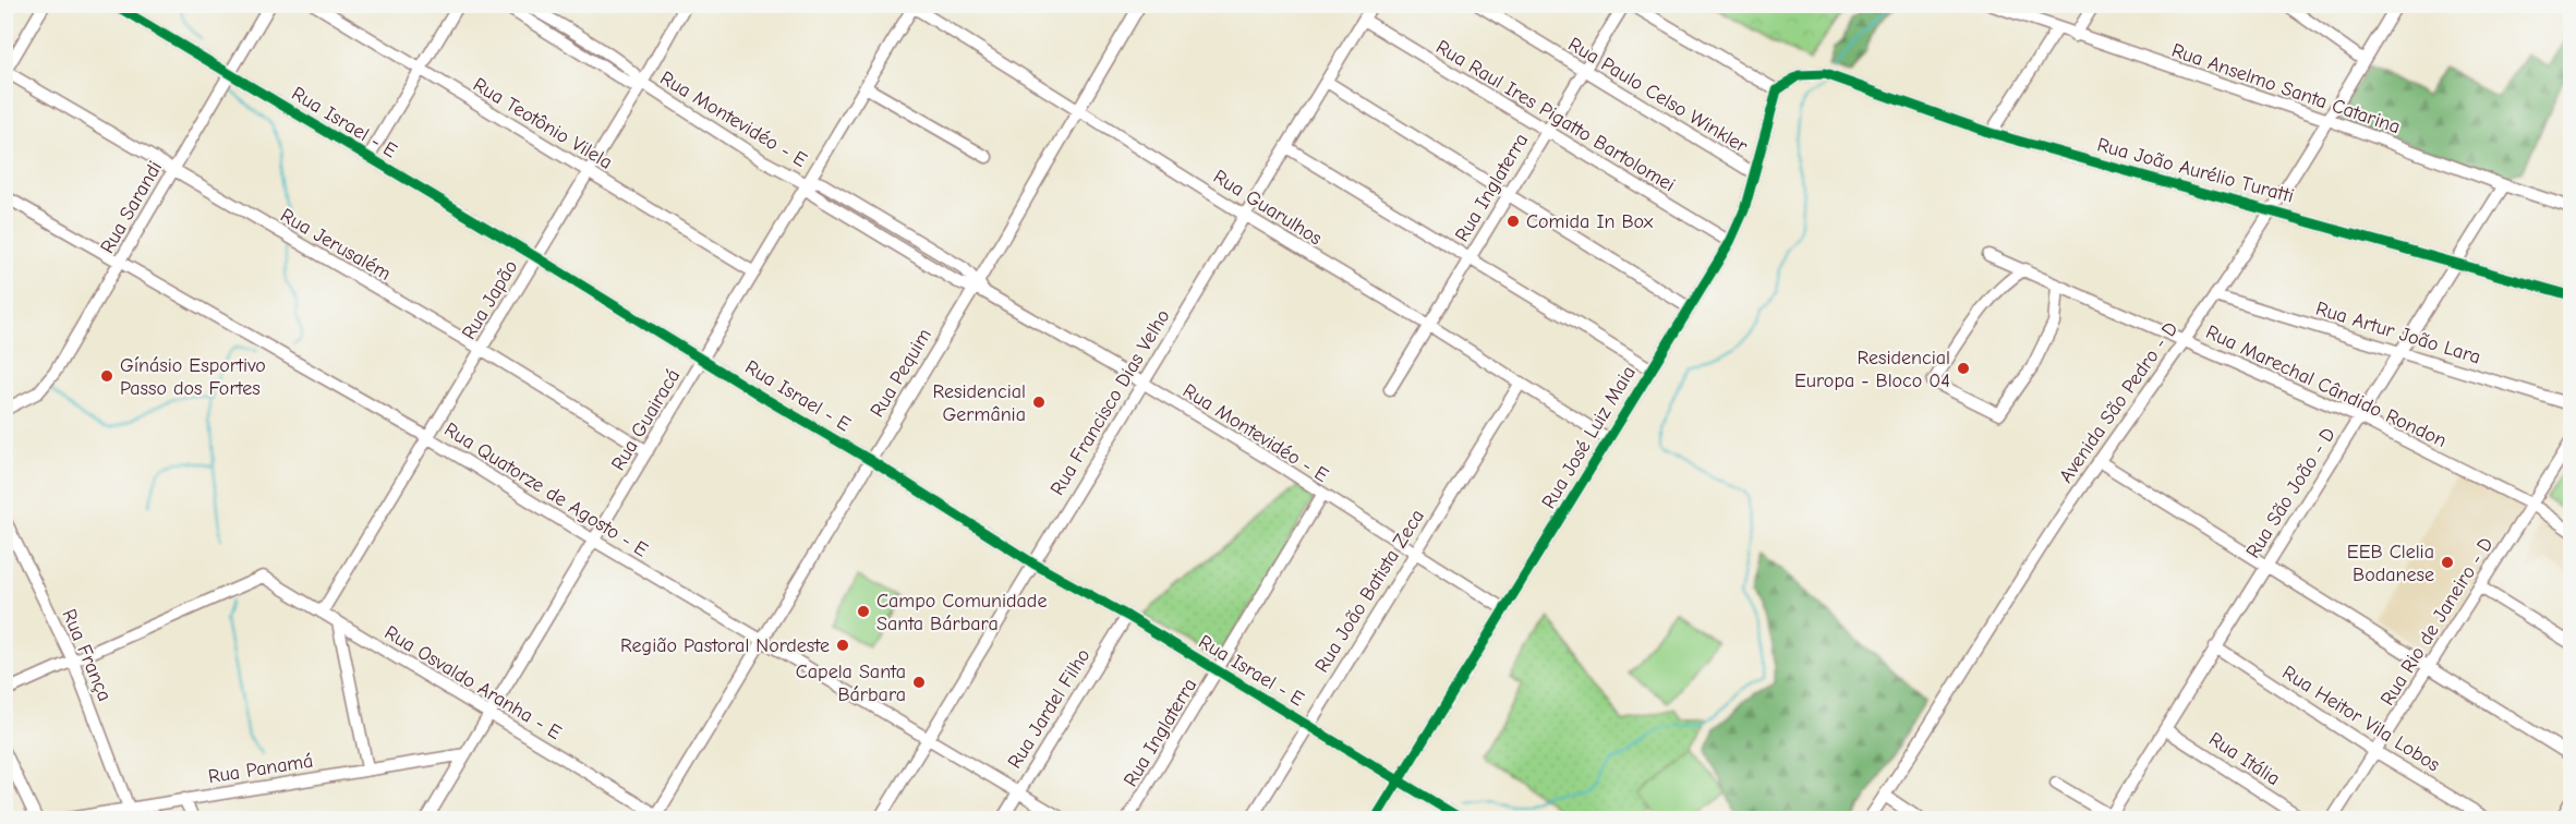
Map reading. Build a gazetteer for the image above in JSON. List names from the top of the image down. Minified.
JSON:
{"streets":{"street":["Rua Anselmo Santa Catarina","Rua Paulo Celso Winkler","Rua Raul Ires Pigatto Bartolomei","Rua Montevidéo - E","Rua Israel - E","Rua Teotônio Vilela","Rua João Aurélio Turatti","Rua Inglaterra","Rua Sarandi","Rua Guarulhos","Rua Jerusalém","Rua Japão","Rua Artur João Lara","Rua Pequim","Rua Marechal Cândido Rondon","Rua Francisco Dias Velho","Avenida São Pedro - D","Rua Guairacá","Rua José Luiz Maia","Rua Quatorze de Agosto - E","Rua São João - D","Rua João Batista Zeca","Rua Rio de Janeiro - D","Rua França","Rua Osvaldo Aranha - E","Rua Jardel Filho","Rua Heitor Vila Lobos","Rua Itália","Rua Panamá"]},"crossings":[["Rua Anselmo Santa Catarina","Avenida São Pedro - D"],["Rua Anselmo Santa Catarina","Rua São João - D"],["Rua Paulo Celso Winkler","Rua Inglaterra"],["Rua Paulo Celso Winkler","Rua José Luiz Maia"],["Rua Raul Ires Pigatto Bartolomei","Rua Inglaterra"],["Rua Raul Ires Pigatto Bartolomei","Rua Francisco Dias Velho"],["Rua Raul Ires Pigatto Bartolomei","Rua José Luiz Maia"],["Rua Montevidéo - E","Rua Inglaterra"],["Rua Montevidéo - E","Rua Japão"],["Rua Montevidéo - E","Rua Pequim"],["Rua Montevidéo - E","Rua Francisco Dias Velho"],["Rua Montevidéo - E","Rua Guairacá"],["Rua Montevidéo - E","Rua José Luiz Maia"],["Rua Montevidéo - E","Rua João Batista Zeca"],["Rua Israel - E","Rua Inglaterra"],["Rua Israel - E","Rua Sarandi"],["Rua Israel - E","Rua Japão"],["Rua Israel - E","Rua Pequim"],["Rua Israel - E","Rua Francisco Dias Velho"],["Rua Israel - E","Rua Guairacá"],["Rua Israel - E","Rua José Luiz Maia"],["Rua Israel - E","Rua João Batista Zeca"],["Rua Israel - E","Rua Jardel Filho"],["Rua Teotônio Vilela","Rua Japão"],["Rua Teotônio Vilela","Rua Guairacá"],["Rua João Aurélio Turatti","Avenida São Pedro - D"],["Rua João Aurélio Turatti","Rua José Luiz Maia"],["Rua João Aurélio Turatti","Rua São João - D"],["Rua Inglaterra","Rua Guarulhos"],["Rua Sarandi","Rua Jerusalém"],["Rua Sarandi","Rua Quatorze de Agosto - E"],["Rua Guarulhos","Rua Pequim"],["Rua Guarulhos","Rua Francisco Dias Velho"],["Rua Guarulhos","Rua Guairacá"],["Rua Guarulhos","Rua José Luiz Maia"],["Rua Guarulhos","Rua João Batista Zeca"],["Rua Jerusalém","Rua Japão"],["Rua Jerusalém","Rua Guairacá"],["Rua Japão","Rua Quatorze de Agosto - E"],["Rua Japão","Rua Osvaldo Aranha - E"],["Rua Artur João Lara","Avenida São Pedro - D"],["Rua Artur João Lara","Rua São João - D"],["Rua Pequim","Rua Quatorze de Agosto - E"],["Rua Pequim","Rua Osvaldo Aranha - E"],["Rua Marechal Cândido Rondon","Avenida São Pedro - D"],["Rua Marechal Cândido Rondon","Rua São João - D"],["Rua Marechal Cândido Rondon","Rua Rio de Janeiro - D"],["Rua Francisco Dias Velho","Rua Quatorze de Agosto - E"],["Rua Guairacá","Rua Quatorze de Agosto - E"],["Rua Guairacá","Rua Osvaldo Aranha - E"],["Rua Guairacá","Rua Panamá"],["Rua Quatorze de Agosto - E","Rua Jardel Filho"],["Rua São João - D","Rua Heitor Vila Lobos"],["Rua São João - D","Rua Itália"],["Rua Rio de Janeiro - D","Rua Heitor Vila Lobos"],["Rua França","Rua Osvaldo Aranha - E"],["Rua França","Rua Panamá"]],"places":["Comida In Box","Residencial Europa - Bloco 04","Gínásio Esportivo Passo dos Fortes","Residencial Germânia","EEB Clelia Bodanese","Campo Comunidade Santa Bárbara","Região Pastoral Nordeste","Capela Santa Bárbara"]}
